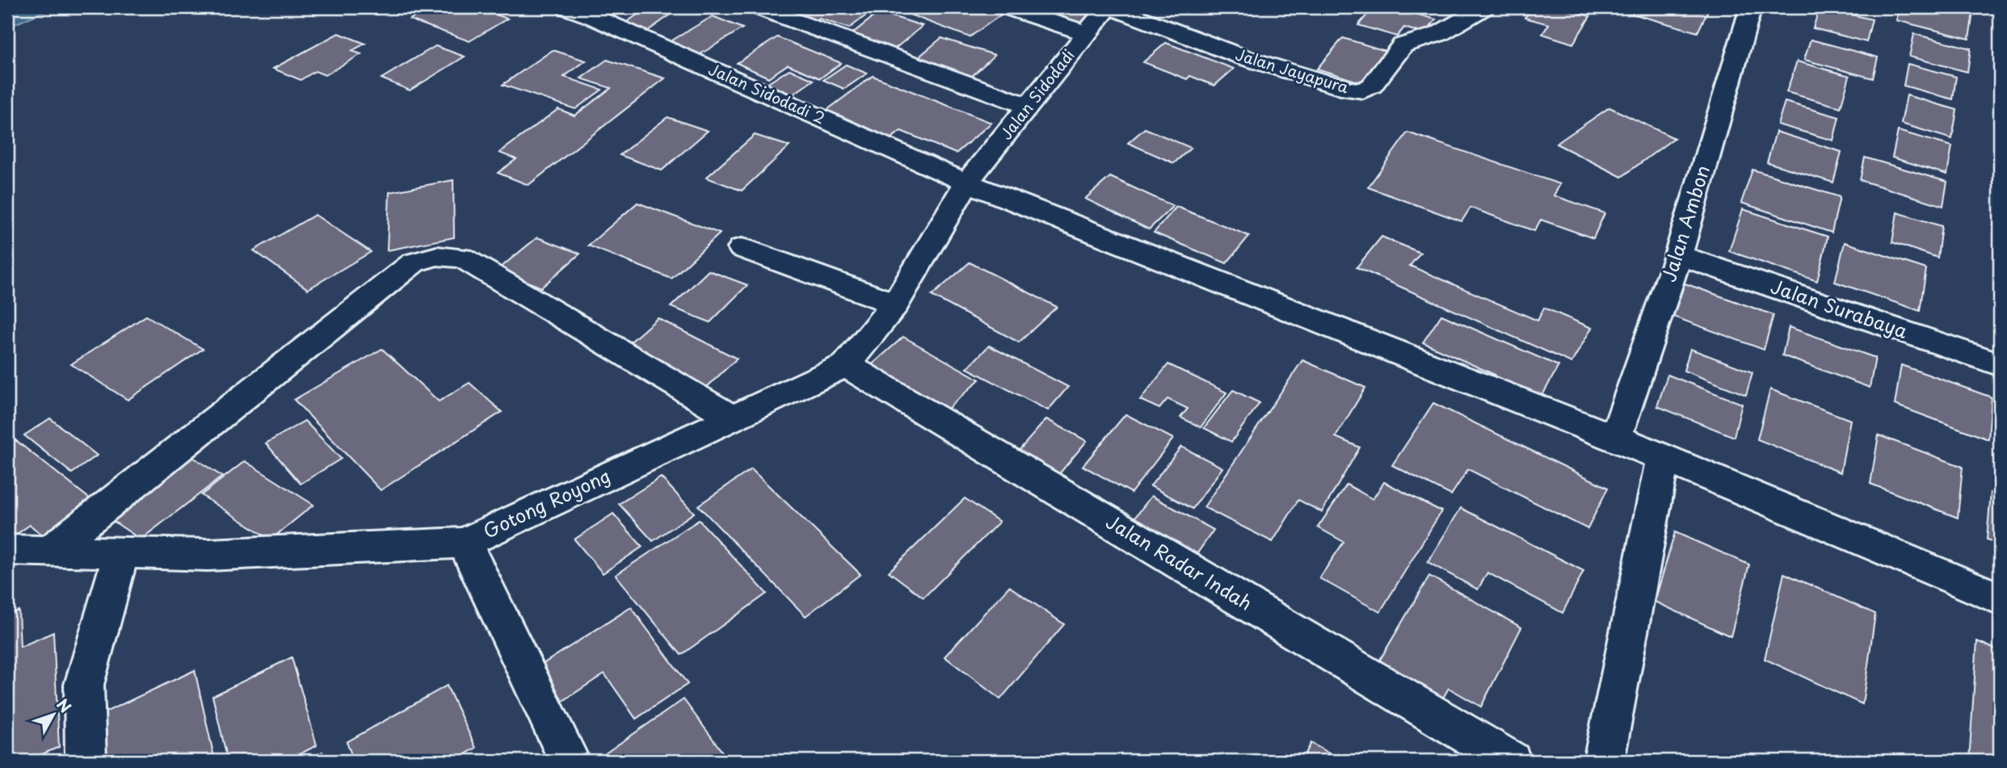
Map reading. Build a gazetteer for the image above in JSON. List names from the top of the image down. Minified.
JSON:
{"streets":{"street":["Jalan Jayapura","Jalan Sidodadi 2","Jalan Sidodadi","Jalan Ambon","Jalan Surabaya","Gotong Royong","Jalan Radar Indah"]},"crossings":[["Jalan Jayapura","Jalan Sidodadi"],["Jalan Sidodadi 2","Jalan Sidodadi"],["Jalan Sidodadi 2","Jalan Ambon"],["Jalan Sidodadi 2","Gotong Royong"],["Jalan Sidodadi","Gotong Royong"],["Jalan Ambon","Jalan Surabaya"],["Gotong Royong","Jalan Radar Indah"]],"north":"top right"}
